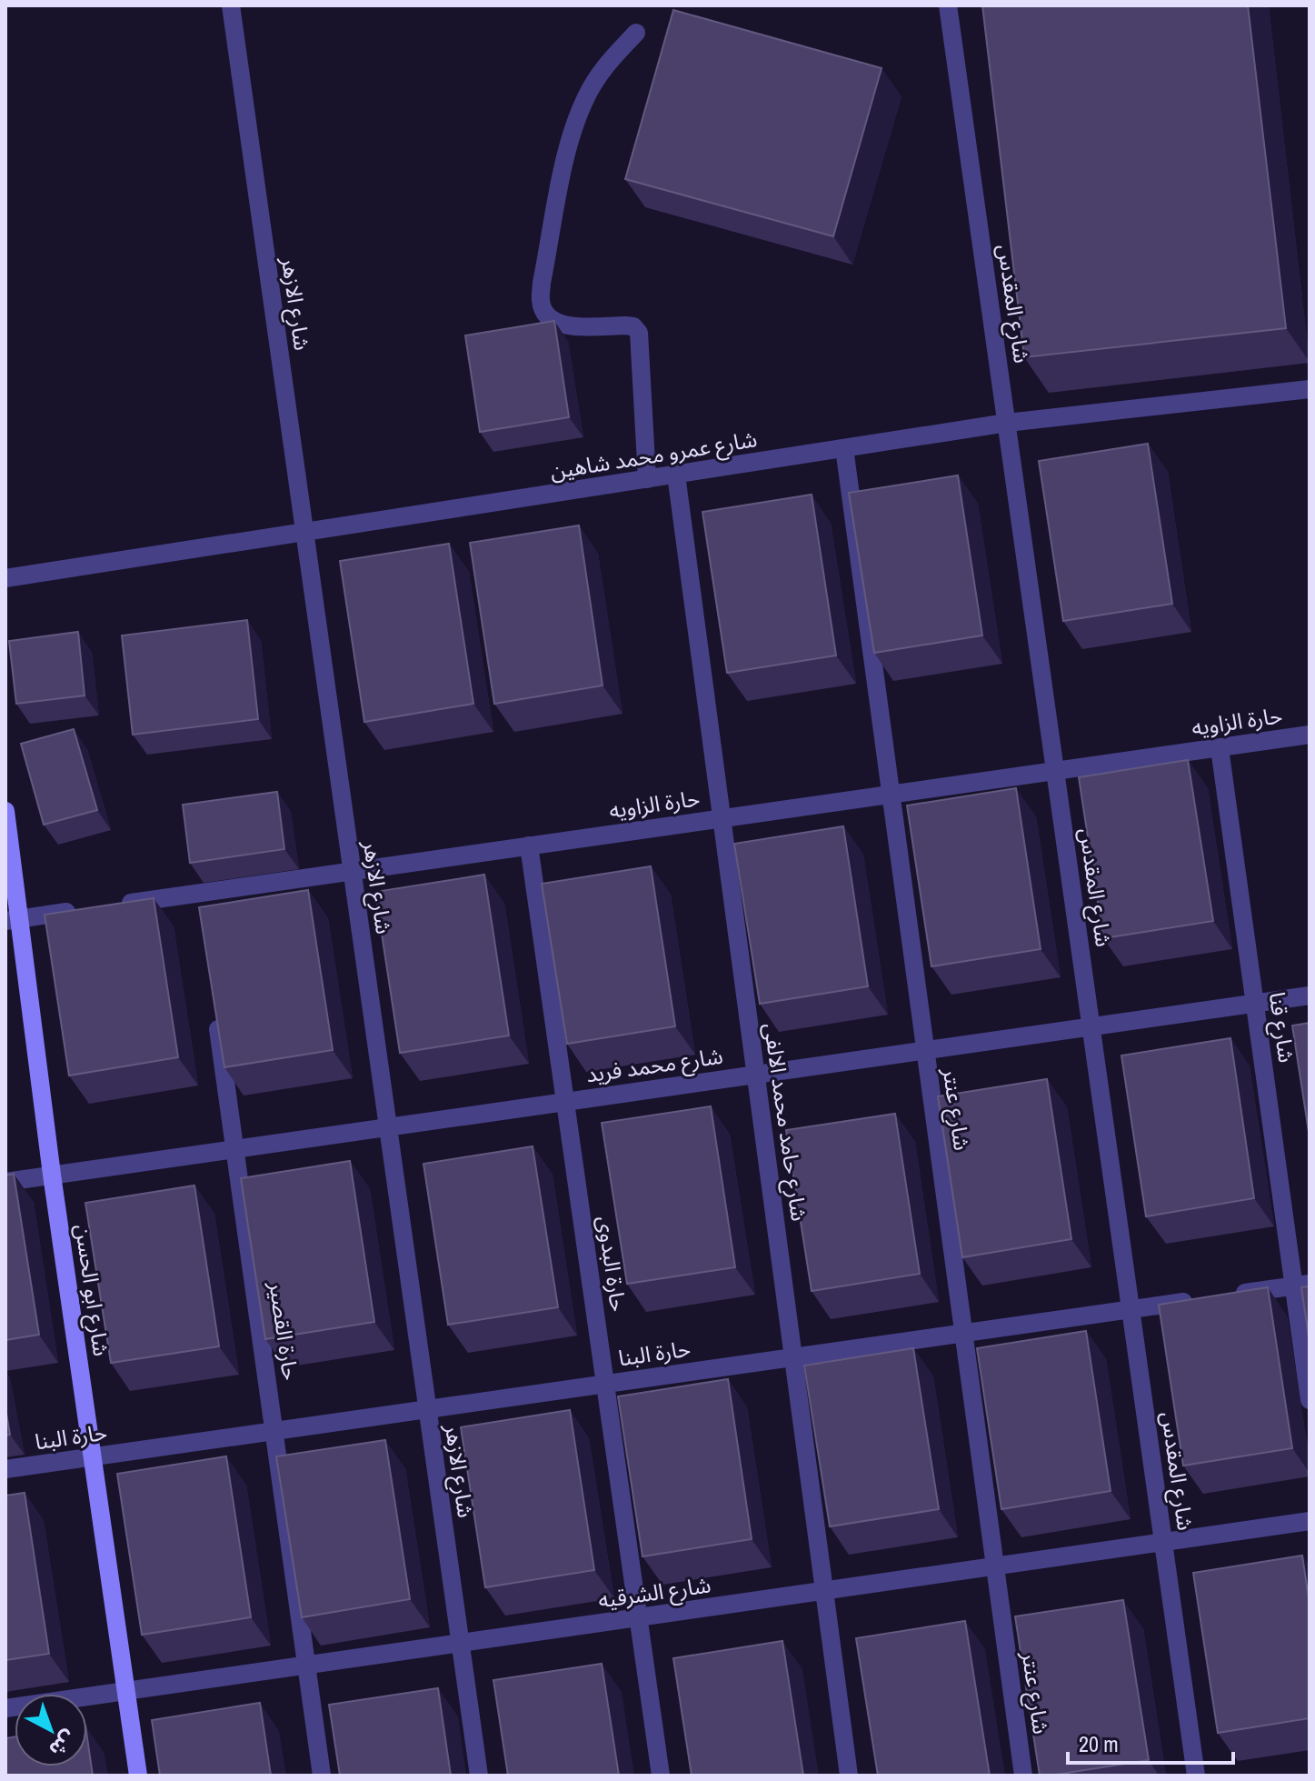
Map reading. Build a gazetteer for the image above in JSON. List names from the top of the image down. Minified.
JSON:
{"streets":{"street":["شارع الازهر","شارع المقدس","شارع عمرو محمد شاهين","حارة الزاويه","شارع قنا","شارع محمد فريد","شارع عنتر","شارع حامد محمد الالفى","حارة البدوى","شارع ابو الحسن","حارة القصير","حارة البنا","شارع الشرقيه"]},"crossings":[["شارع الازهر","شارع عمرو محمد شاهين"],["شارع الازهر","حارة الزاويه"],["شارع الازهر","شارع محمد فريد"],["شارع الازهر","حارة البنا"],["شارع الازهر","شارع الشرقيه"],["شارع المقدس","شارع عمرو محمد شاهين"],["شارع المقدس","حارة الزاويه"],["شارع المقدس","شارع محمد فريد"],["شارع المقدس","حارة البنا"],["شارع المقدس","شارع الشرقيه"],["شارع عمرو محمد شاهين","شارع عنتر"],["شارع عمرو محمد شاهين","شارع حامد محمد الالفى"],["حارة الزاويه","شارع قنا"],["حارة الزاويه","شارع عنتر"],["حارة الزاويه","شارع حامد محمد الالفى"],["حارة الزاويه","حارة البدوى"],["شارع قنا","شارع محمد فريد"],["شارع محمد فريد","شارع عنتر"],["شارع محمد فريد","شارع حامد محمد الالفى"],["شارع محمد فريد","حارة البدوى"],["شارع محمد فريد","شارع ابو الحسن"],["شارع محمد فريد","حارة القصير"],["شارع عنتر","حارة البنا"],["شارع عنتر","شارع الشرقيه"],["شارع حامد محمد الالفى","حارة البنا"],["شارع حامد محمد الالفى","شارع الشرقيه"],["حارة البدوى","حارة البنا"],["حارة البدوى","شارع الشرقيه"],["شارع ابو الحسن","حارة البنا"],["شارع ابو الحسن","شارع الشرقيه"],["حارة القصير","حارة البنا"],["حارة القصير","شارع الشرقيه"]],"scale_bar":"20 m","north":"bottom right"}
